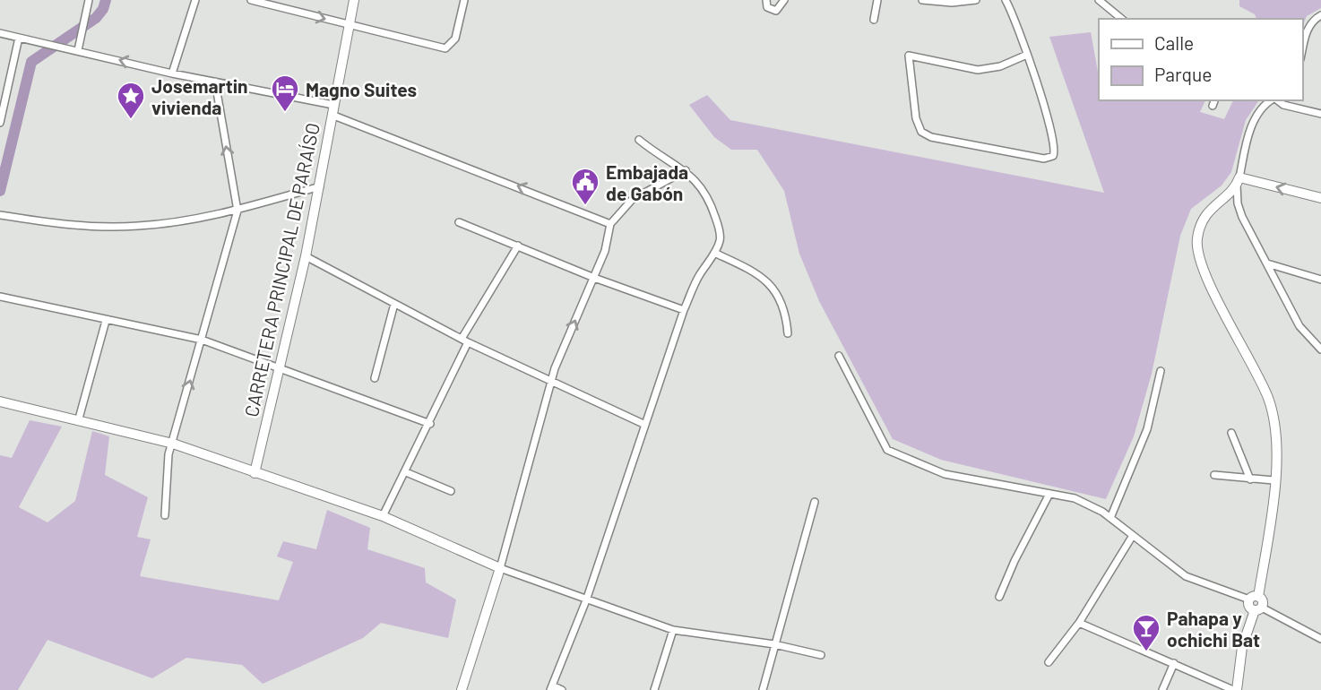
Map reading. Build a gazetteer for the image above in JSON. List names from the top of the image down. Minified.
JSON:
{"streets":{"street":["CARRETERA PRINCIPAL DE PARAÍSO"]},"places":{"hotel":["Magno Suites"],"place":["Josemartin vivienda"],"public building":["Embajada de Gabón"],"bar":["Pahapa y ochichi Bat"]},"legend":["Calle","Parque"]}
